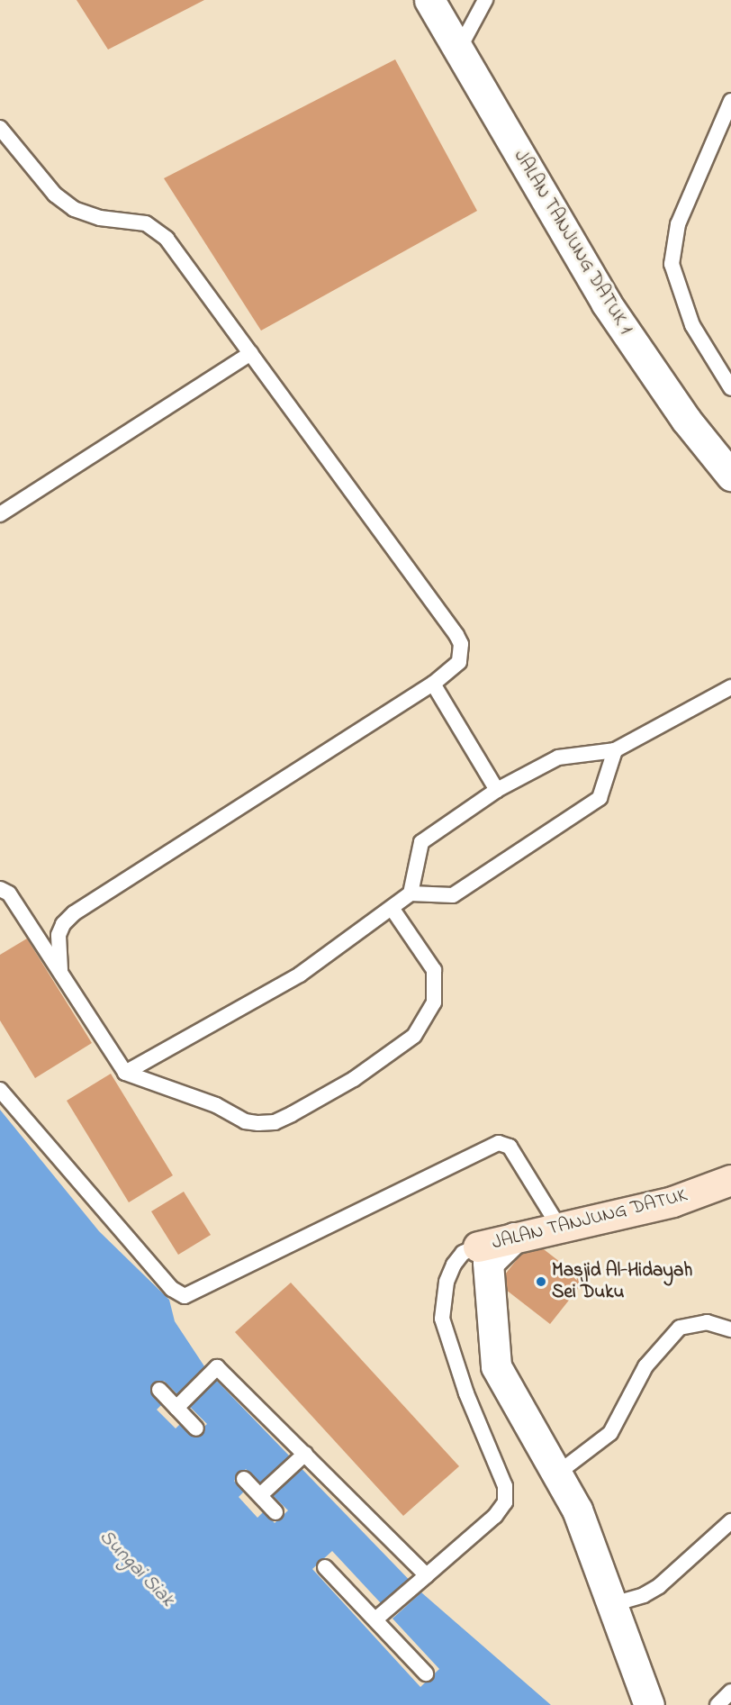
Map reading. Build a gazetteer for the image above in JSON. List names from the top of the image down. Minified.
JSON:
{"streets":{"main road":["JALAN TANJUNG DATUK"],"street":["JALAN TANJUNG DATUK 1"]},"water":["Sungai Siak"],"places":["Masjid Al-Hidayah Sei Duku"]}
